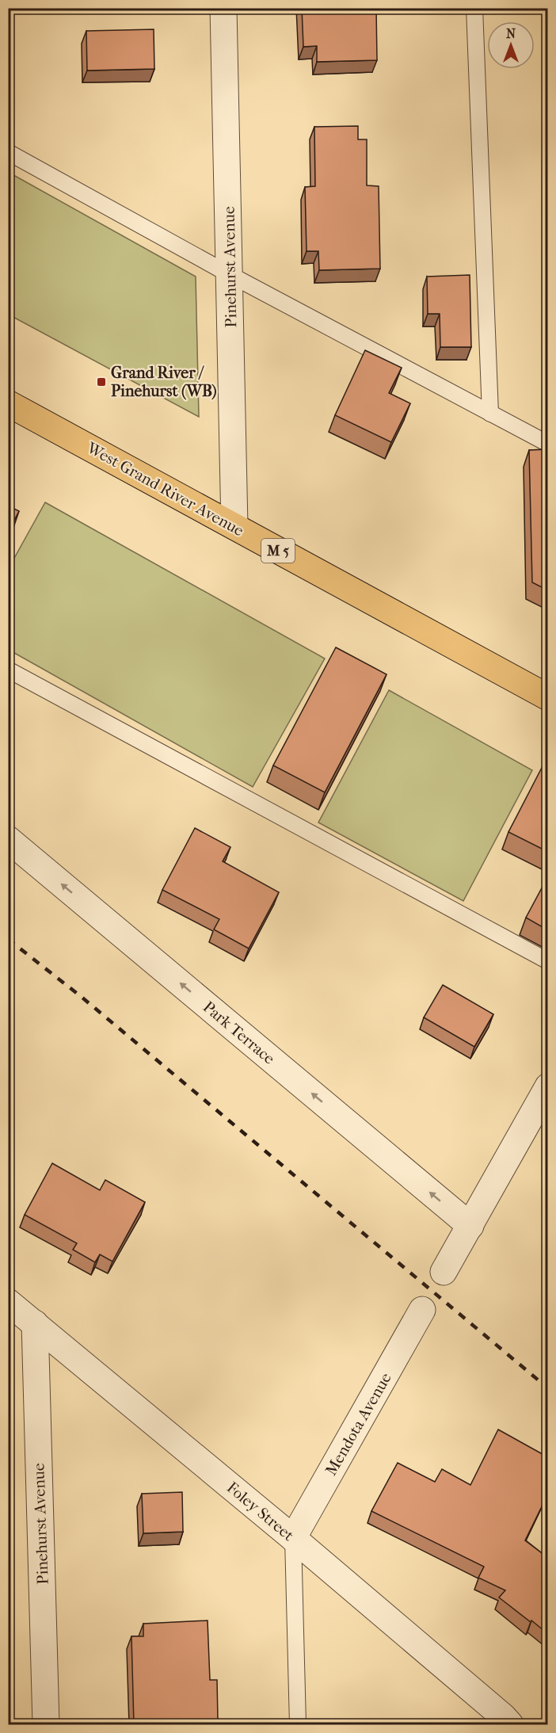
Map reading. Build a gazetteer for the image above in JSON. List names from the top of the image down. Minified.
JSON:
{"streets":{"main road":["West Grand River Avenue","M 5"],"street":["Pinehurst Avenue","Park Terrace","Mendota Avenue","Foley Street"]},"crossings":[["Pinehurst Avenue","West Grand River Avenue"],["Pinehurst Avenue","Foley Street"],["Mendota Avenue","Foley Street"]],"one_way":["Park Terrace"],"places":{"transit":["Grand River / Pinehurst (WB)"]},"north":"top"}
